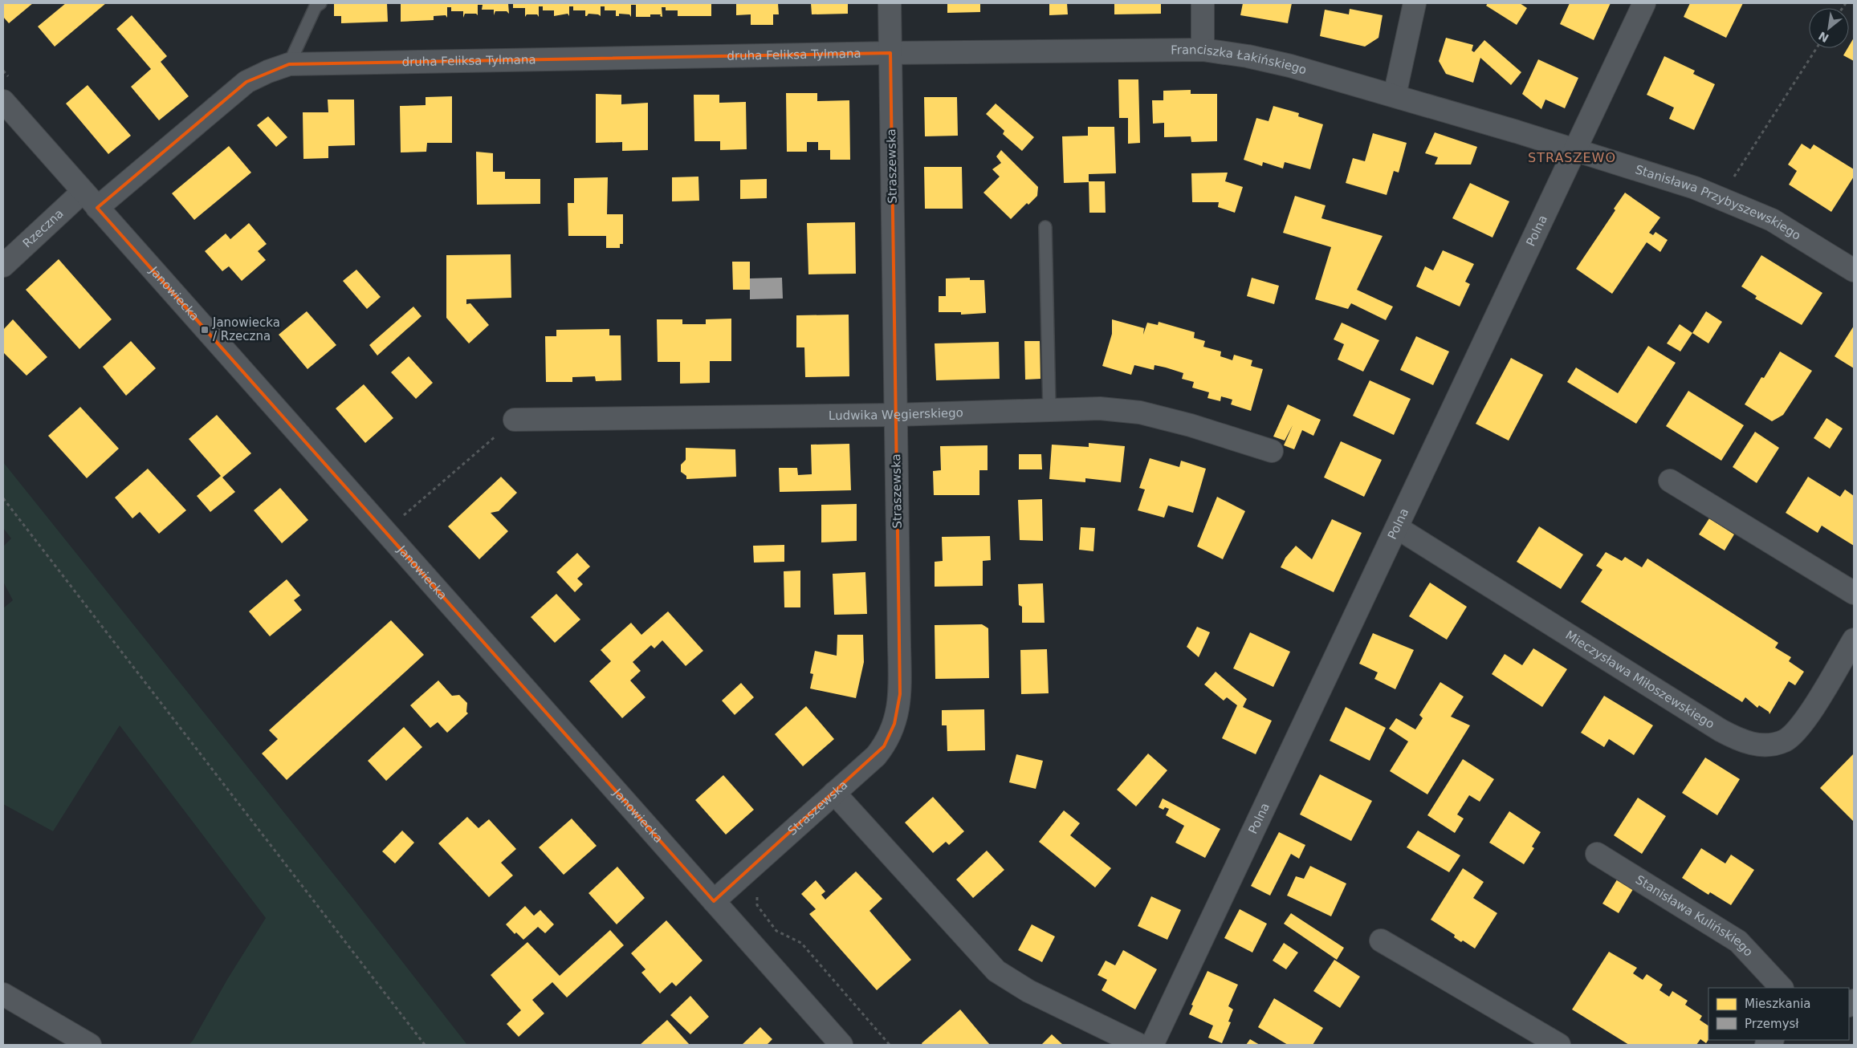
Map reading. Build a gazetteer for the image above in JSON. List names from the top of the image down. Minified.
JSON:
{"streets":{"street":["druha Feliksa Tylmana","Franciszka Łakińskiego","Straszewska","Stanisława Przybyszewskiego","Rzeczna","Polna","Janowiecka","Ludwika Węgierskiego","Mieczysława Miłoszewskiego","Stanisława Kulińskiego"]},"crossings":[["druha Feliksa Tylmana","Franciszka Łakińskiego"],["druha Feliksa Tylmana","Straszewska"],["druha Feliksa Tylmana","Janowiecka"],["Franciszka Łakińskiego","Straszewska"],["Franciszka Łakińskiego","Stanisława Przybyszewskiego"],["Franciszka Łakińskiego","Polna"],["Straszewska","Janowiecka"],["Straszewska","Ludwika Węgierskiego"],["Stanisława Przybyszewskiego","Polna"],["Rzeczna","Janowiecka"],["Polna","Mieczysława Miłoszewskiego"]],"districts":["STRASZEWO"],"places":{"transit":["Janowiecka / Rzeczna"]},"legend":["Mieszkania","Przemysł"],"north":"bottom left"}
